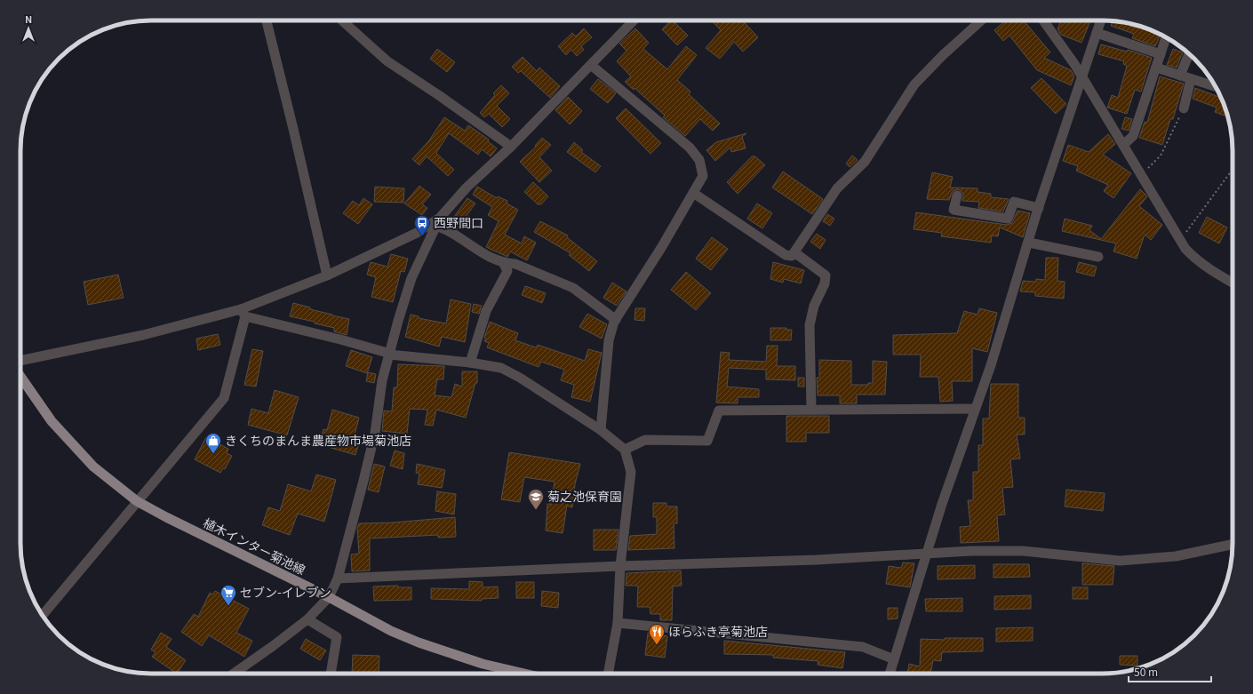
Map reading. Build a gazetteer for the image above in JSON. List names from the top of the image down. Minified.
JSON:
{"streets":{"main road":["植木インター菊池線"]},"places":{"bus stop":["西野間口"],"shop":["きくちのまんま農産物市場菊池店"],"school or university":["菊之池保育園"],"supermarket":["セブン-イレブン"],"restaurant":["ほらふき亭菊池店"]},"scale_bar":"50 m","north":"top"}
